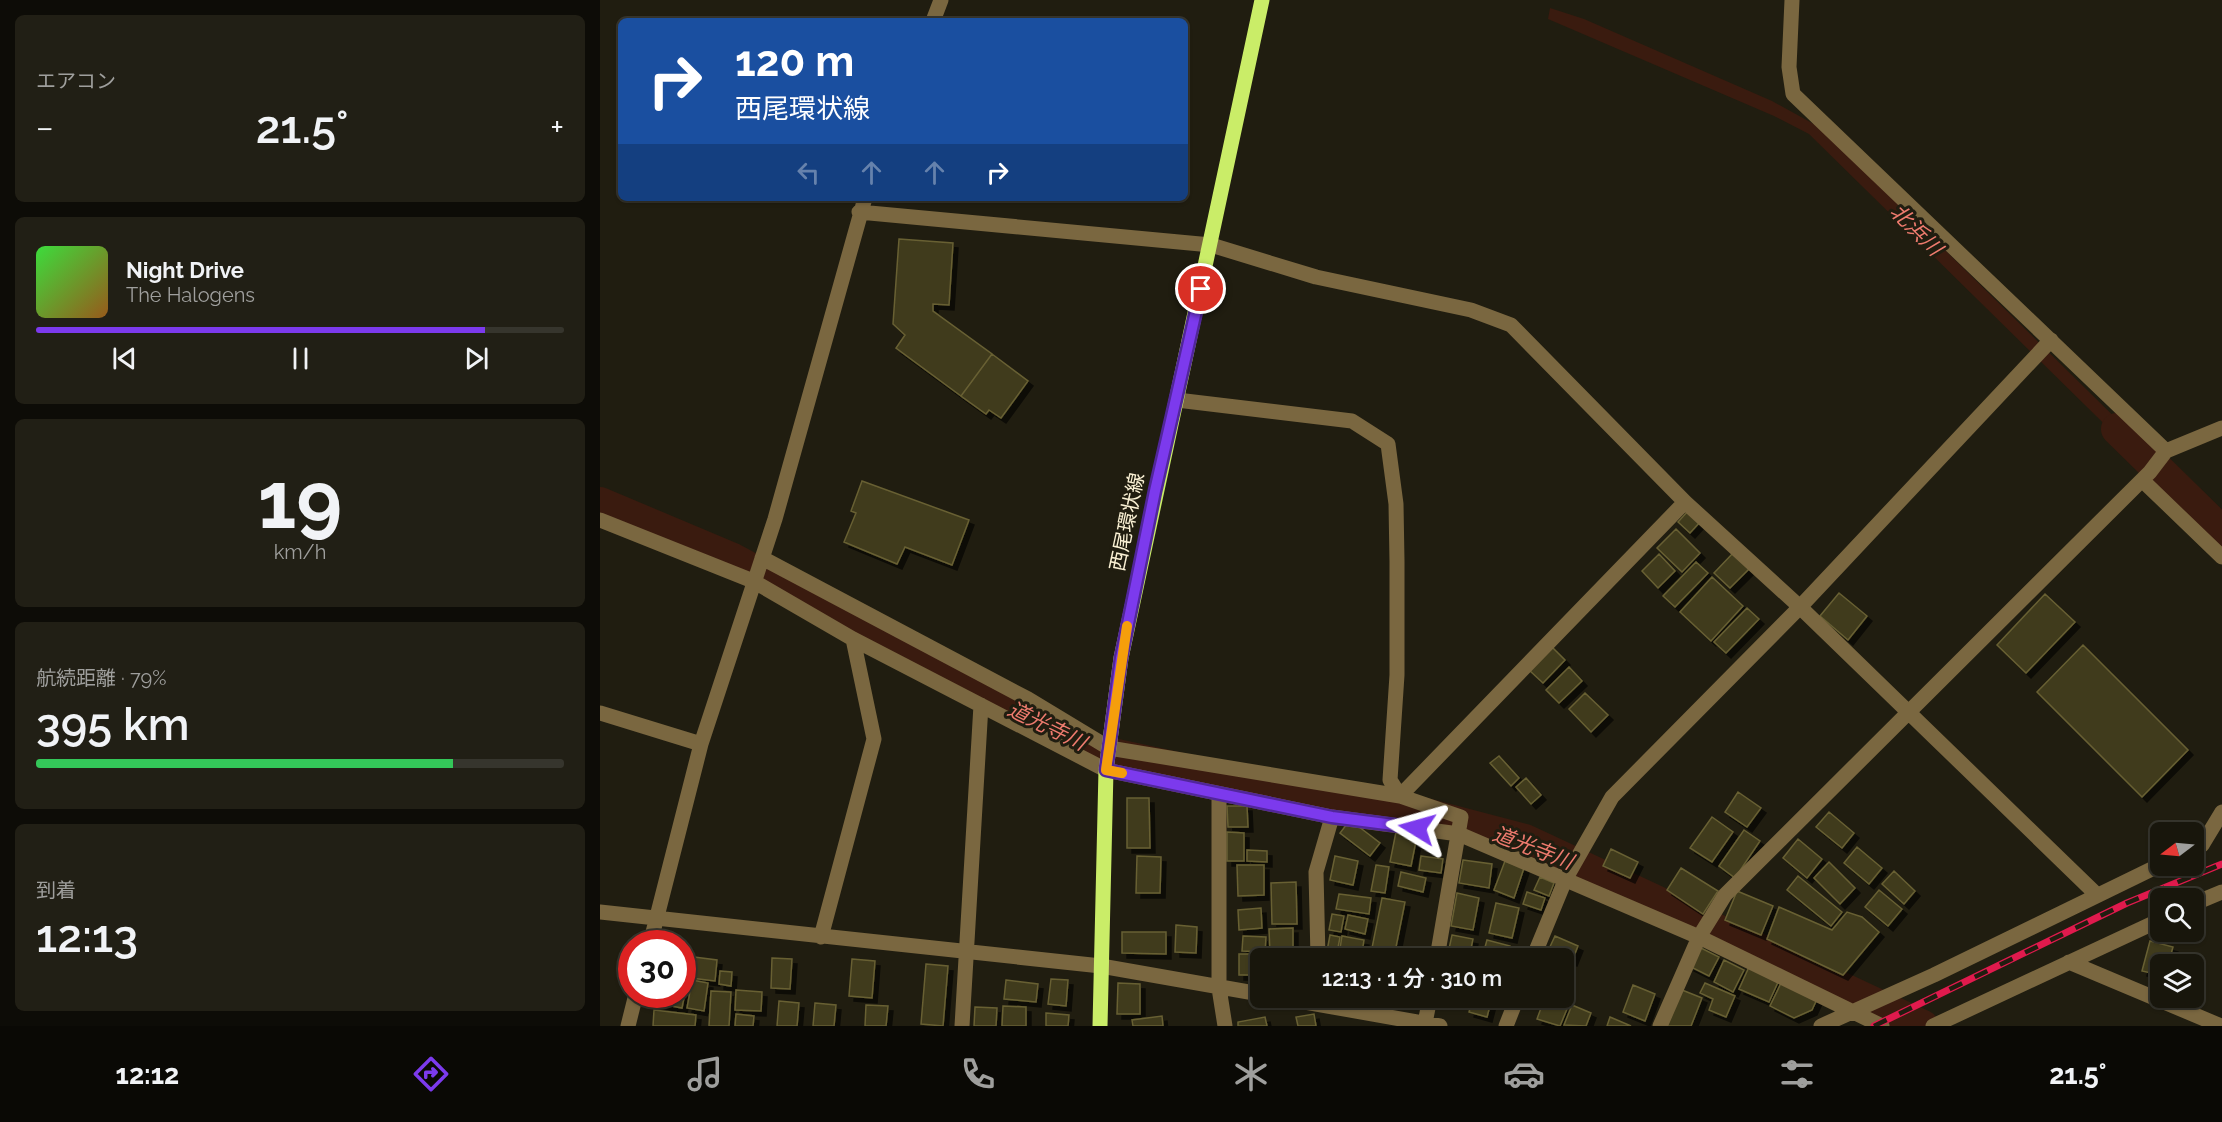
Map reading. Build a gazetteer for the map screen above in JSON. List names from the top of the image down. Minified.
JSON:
{"streets":{"main road":["西尾環状線"]},"water":["北浜川","道光寺川"],"north":"left","page":{"tile":["エアコン",["19","km/h"],["航続距離 · 79%","395 km"],["到着","12:13"]],"turn":["120 m","西尾環状線"],"heat":["−","21.5°","+"],"song":["Night Drive","The Halogens"],"limit":"30","trip":"12:13 · 1 分 · 310 m","tabs":["12:12","21.5°"]}}
